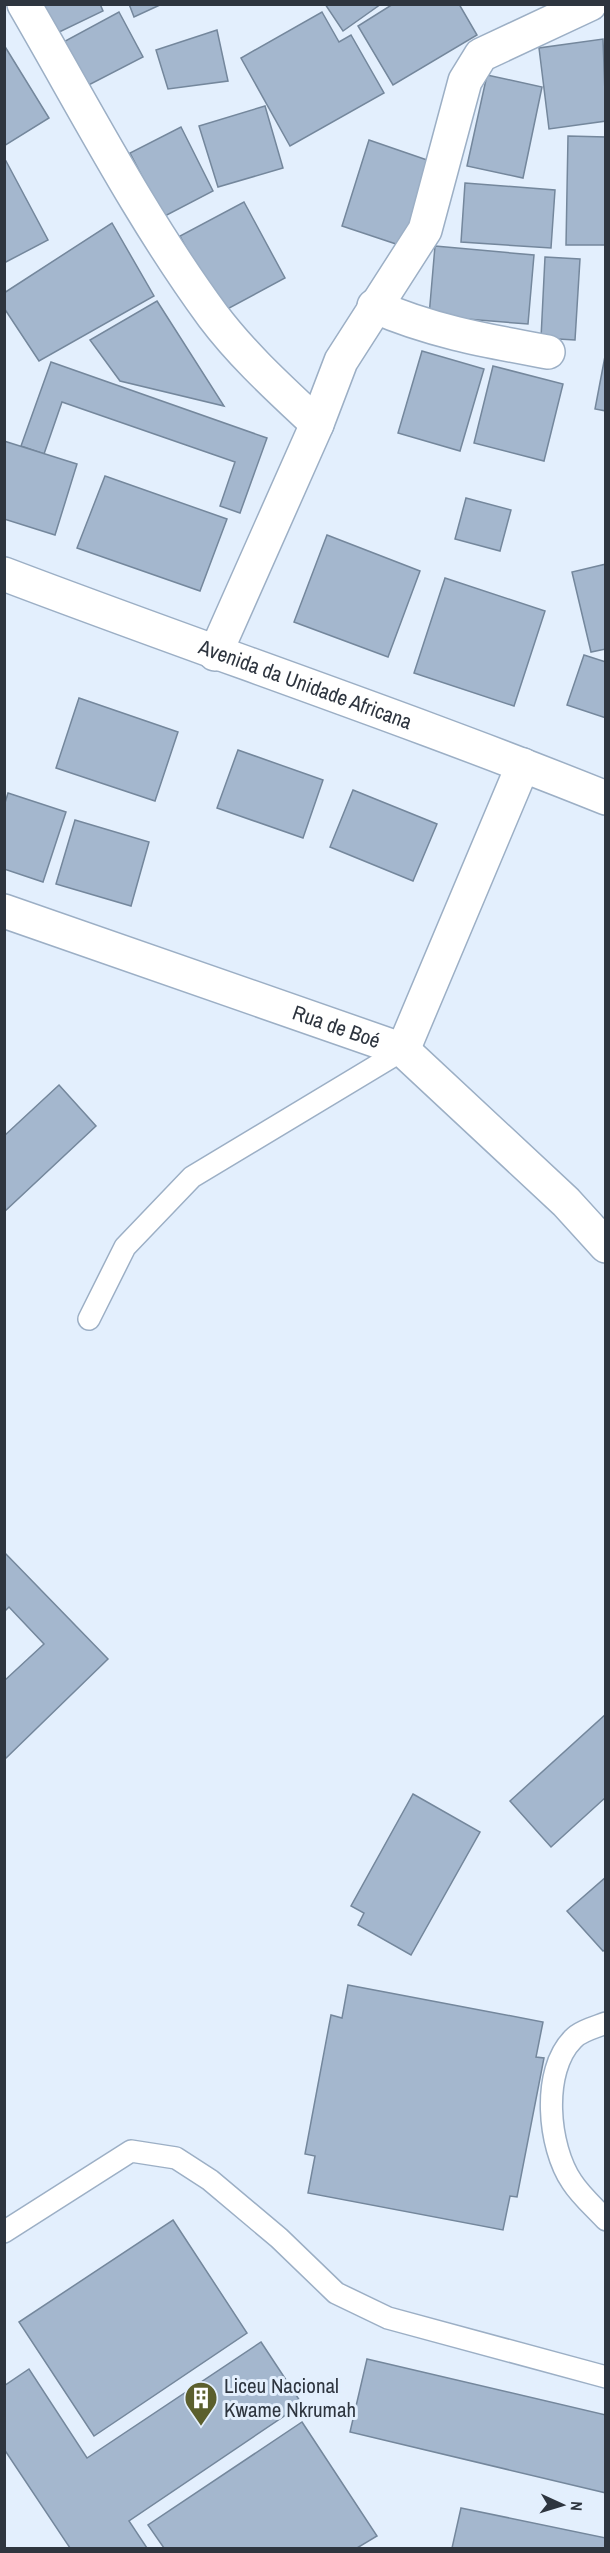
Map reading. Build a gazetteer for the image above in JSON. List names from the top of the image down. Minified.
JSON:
{"streets":{"street":["Avenida da Unidade Africana","Rua de Boé"]},"places":{"building":["Liceu Nacional Kwame Nkrumah"]},"north":"right"}
